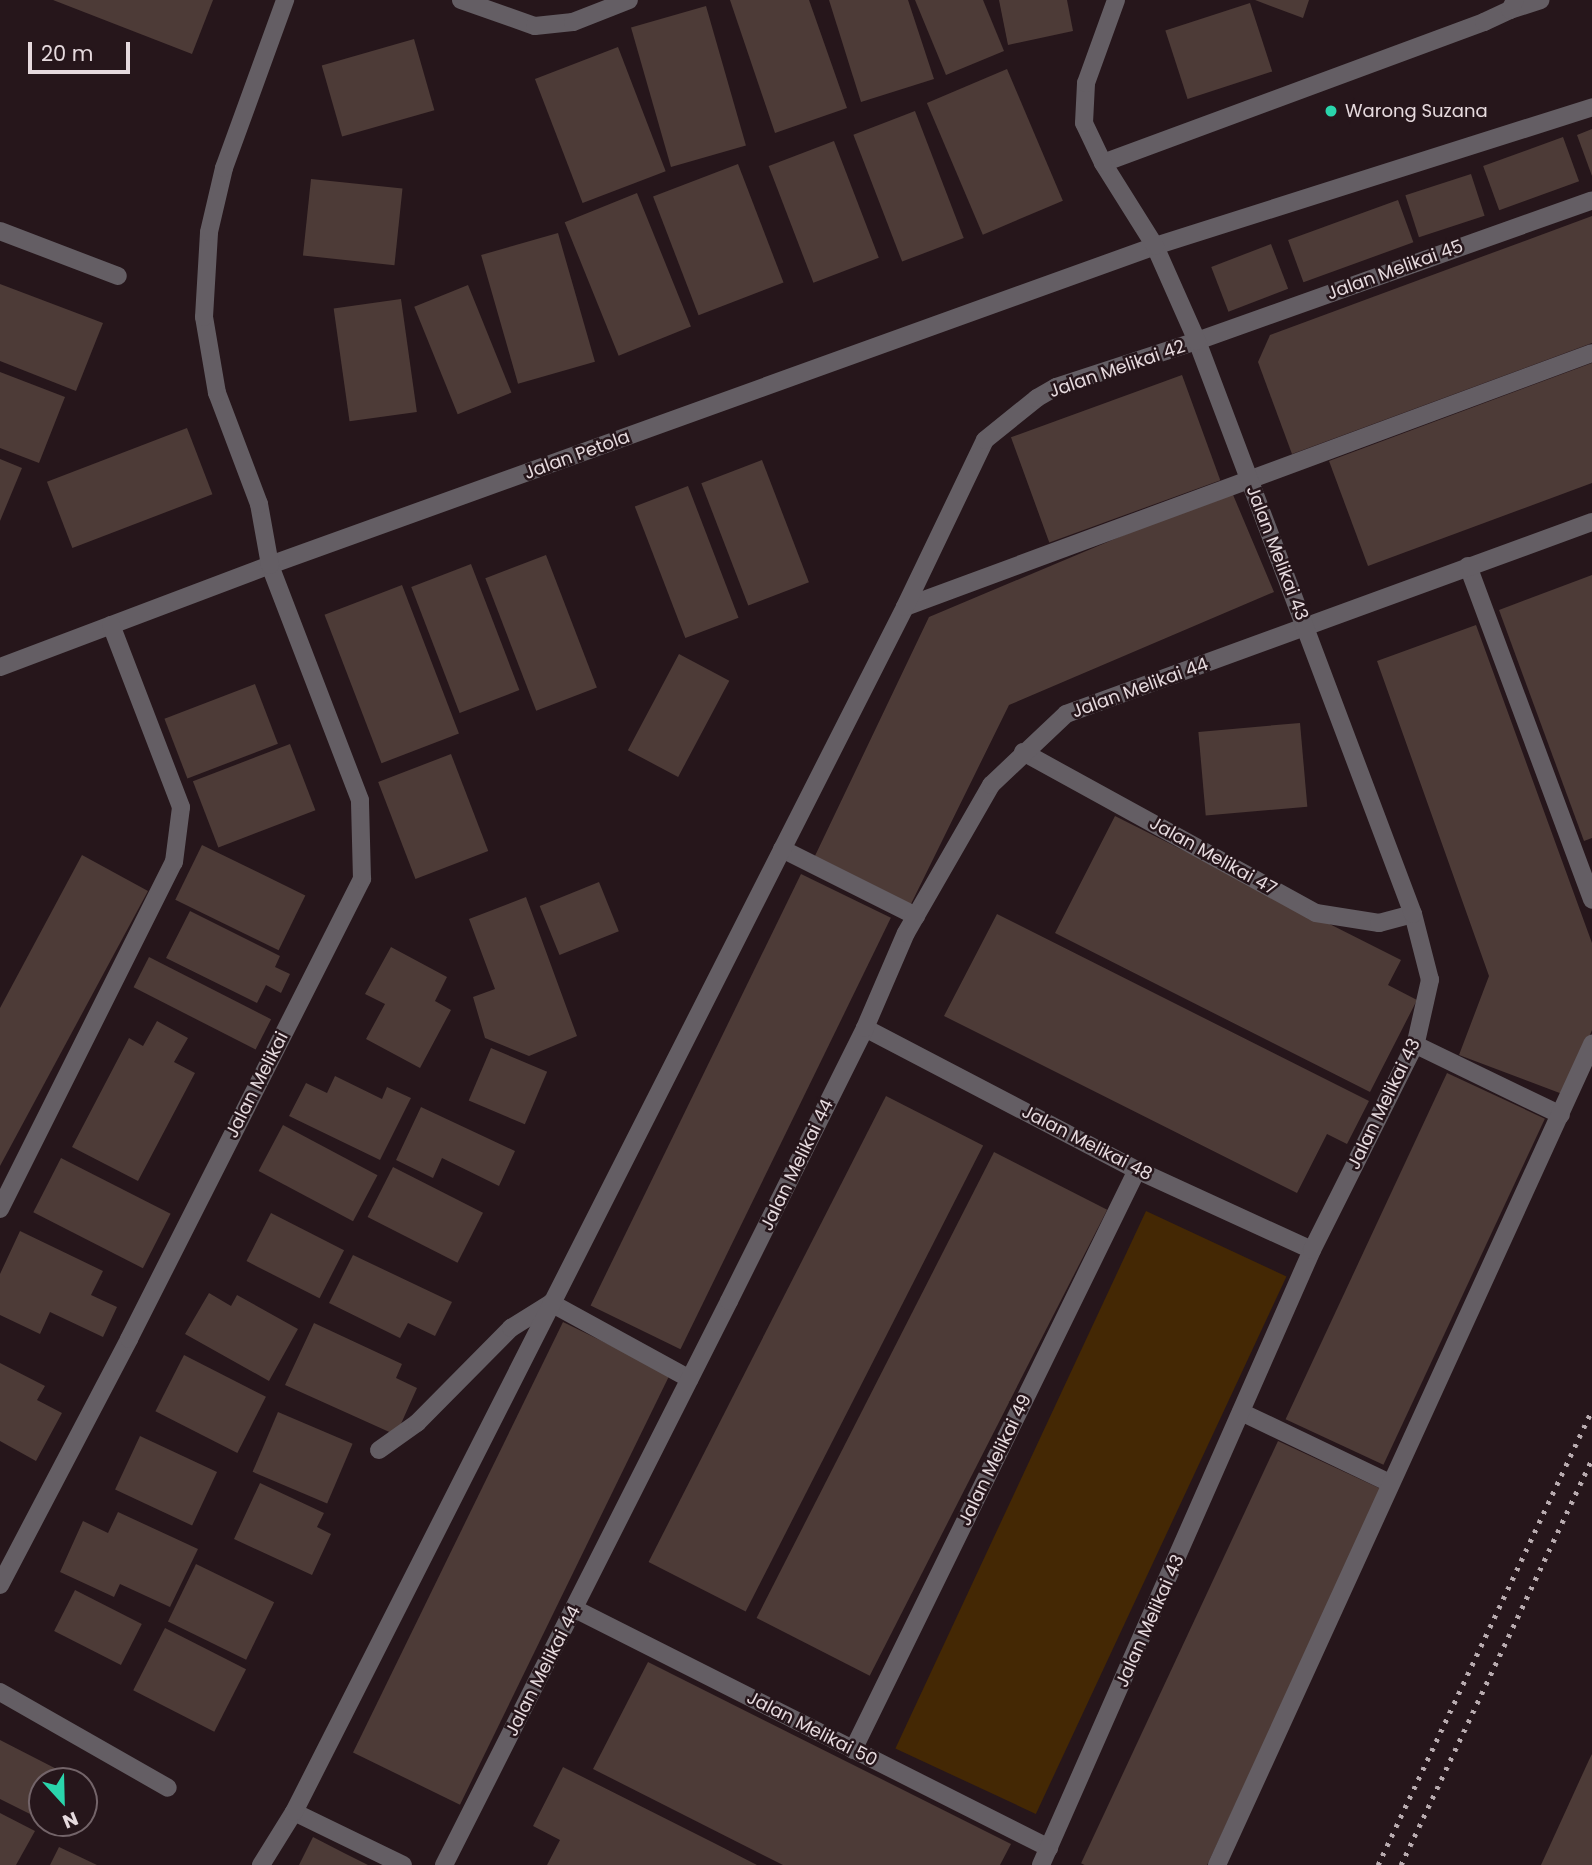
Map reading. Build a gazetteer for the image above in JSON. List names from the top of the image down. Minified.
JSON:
{"streets":{"street":["Jalan Melikai 45","Jalan Melikai 42","Jalan Petola","Jalan Melikai 43","Jalan Melikai 44","Jalan Melikai 47","Jalan Melikai","Jalan Melikai 48","Jalan Melikai 49","Jalan Melikai 50"]},"crossings":[["Jalan Melikai 45","Jalan Melikai 42"],["Jalan Melikai 45","Jalan Melikai 43"],["Jalan Melikai 42","Jalan Melikai 43"],["Jalan Petola","Jalan Melikai 43"],["Jalan Petola","Jalan Melikai"],["Jalan Melikai 43","Jalan Melikai 44"],["Jalan Melikai 43","Jalan Melikai 47"],["Jalan Melikai 43","Jalan Melikai 48"],["Jalan Melikai 43","Jalan Melikai 50"],["Jalan Melikai 44","Jalan Melikai 47"],["Jalan Melikai 44","Jalan Melikai 48"],["Jalan Melikai 44","Jalan Melikai 50"],["Jalan Melikai 48","Jalan Melikai 49"],["Jalan Melikai 49","Jalan Melikai 50"]],"places":["Warong Suzana"],"scale_bar":"20 m","north":"bottom"}
